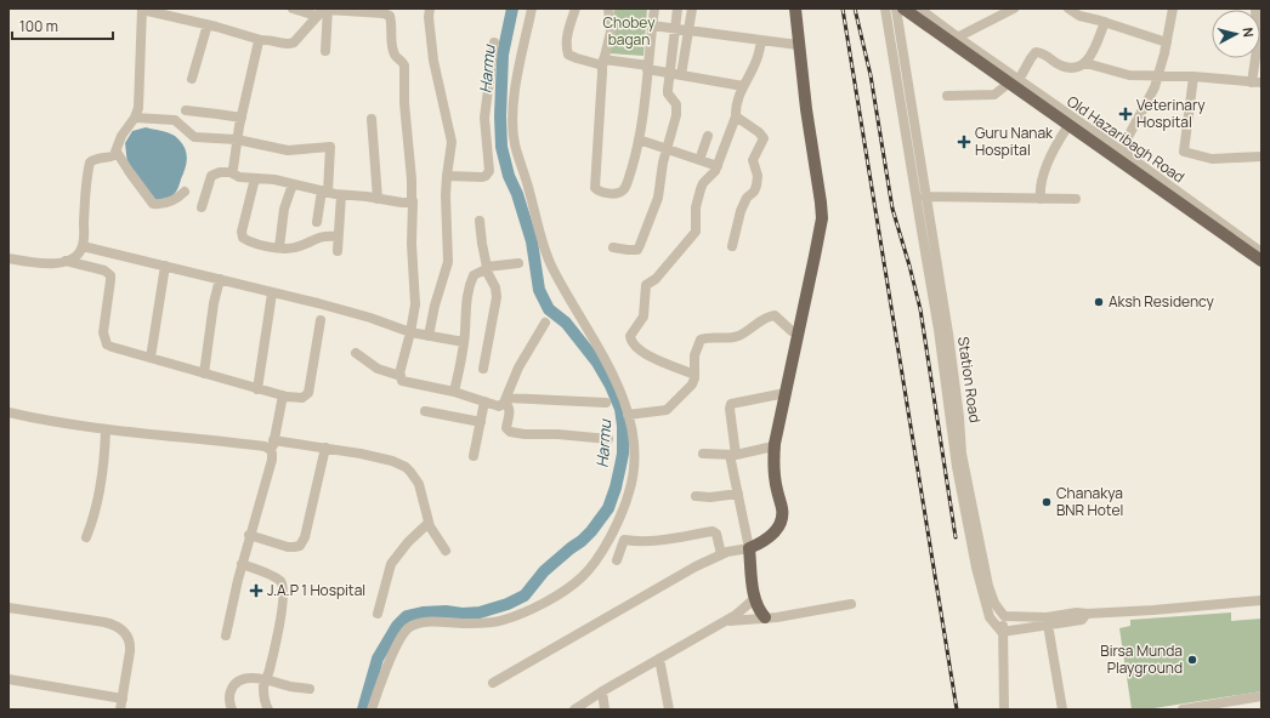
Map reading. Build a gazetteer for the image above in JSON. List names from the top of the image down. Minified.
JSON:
{"streets":{"main road":["Old Hazaribagh Road"],"street":["Station Road"]},"water":["Harmu"],"parks":["Chobey bagan"],"places":{"health":["Veterinary Hospital","Guru Nanak Hospital","J.A.P 1 Hospital"],"other":["Aksh Residency","Chanakya BNR Hotel","Birsa Munda Playground"]},"scale_bar":"100 m","north":"right"}
